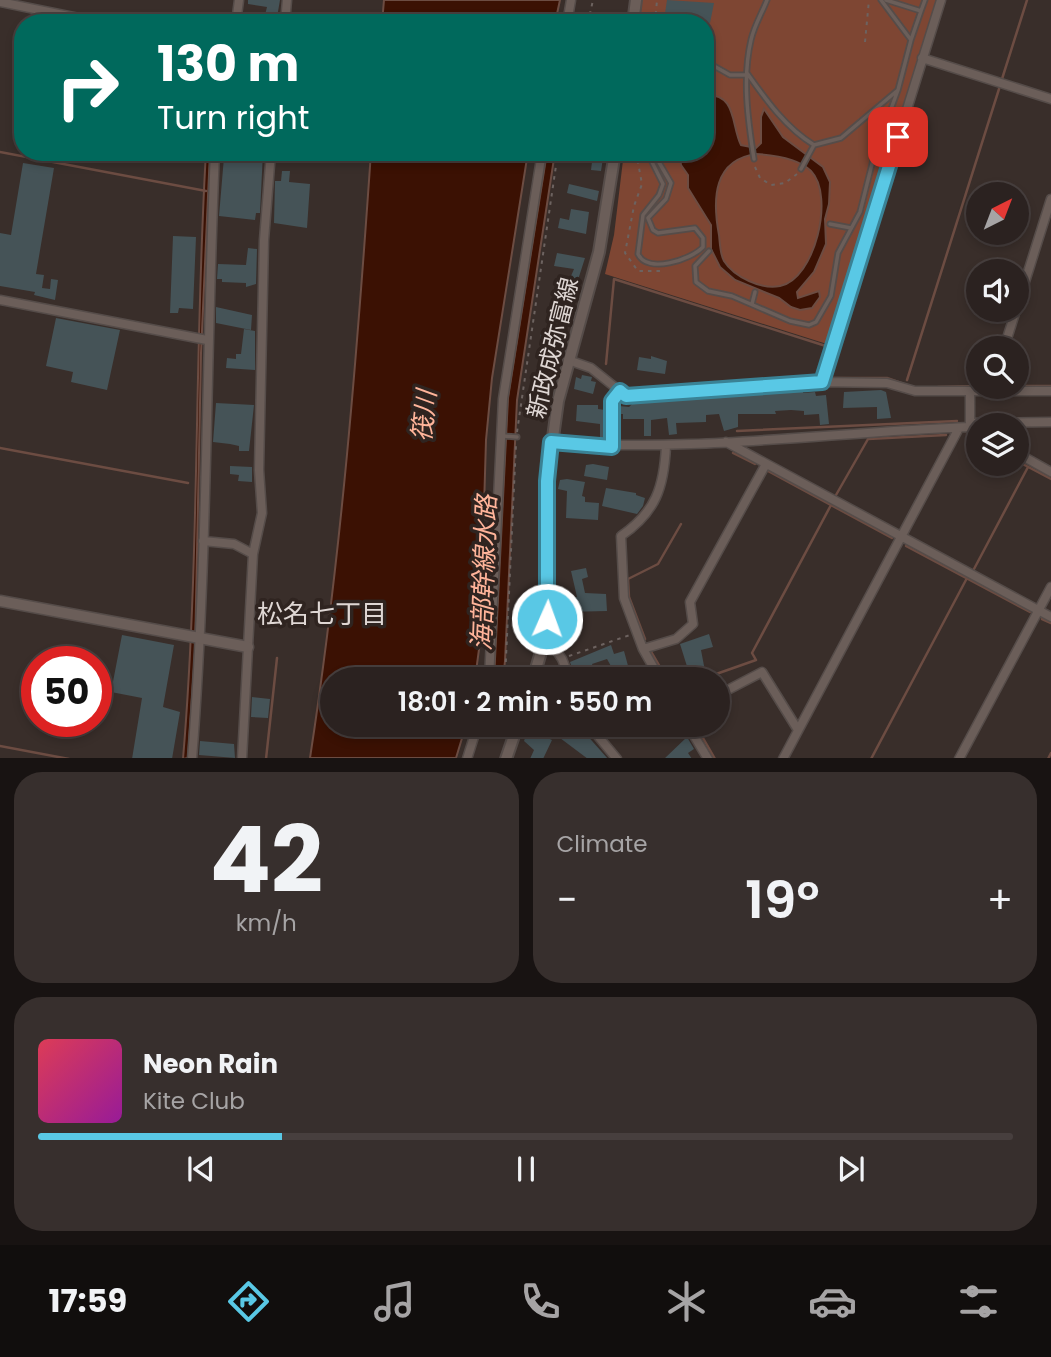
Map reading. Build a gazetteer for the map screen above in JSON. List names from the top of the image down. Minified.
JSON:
{"streets":{"main road":["新政成弥富線"]},"districts":["松名七丁目"],"water":["筏川","海部幹線水路"],"north":"top right","page":{"turn":["130 m","Turn right"],"limit":"50","trip":"18:01 · 2 min · 550 m","tile":[["42","km/h"],"Climate"],"heat":["−","19°","+"],"song":["Neon Rain","Kite Club"],"tabs":"17:59"}}
